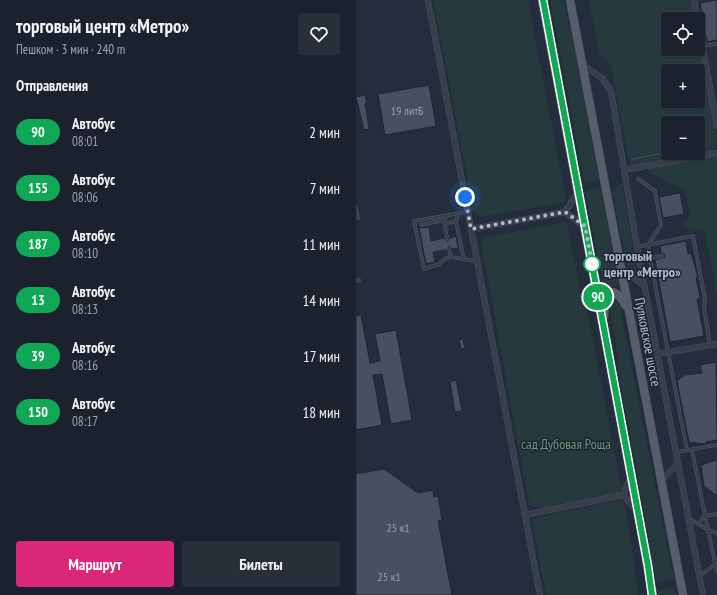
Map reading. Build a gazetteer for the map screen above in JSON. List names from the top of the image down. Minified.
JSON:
{"streets":{"main road":["Пулковское шоссе"]},"parks":["сад Дубовая Роща"],"places":["торговый центр «Метро»"],"lines":["bus line 90"],"house_numbers":["19 литБ","25 к1","25 к1"],"page":{"heading":[["торговый центр «Метро»","Пешком · 3 мин · 240 m"],"Отправления"],"on_map":"90","map_buttons":["+","−"],"list":[{"mark":"90","name":"Автобус","note":"08:01","value":"2 мин"},{"mark":"155","name":"Автобус","note":"08:06","value":"7 мин"},{"mark":"187","name":"Автобус","note":"08:10","value":"11 мин"},{"mark":"13","name":"Автобус","note":"08:13","value":"14 мин"},{"mark":"39","name":"Автобус","note":"08:16","value":"17 мин"},{"mark":"150","name":"Автобус","note":"08:17","value":"18 мин"}],"buttons":["Маршрут","Билеты"]}}
